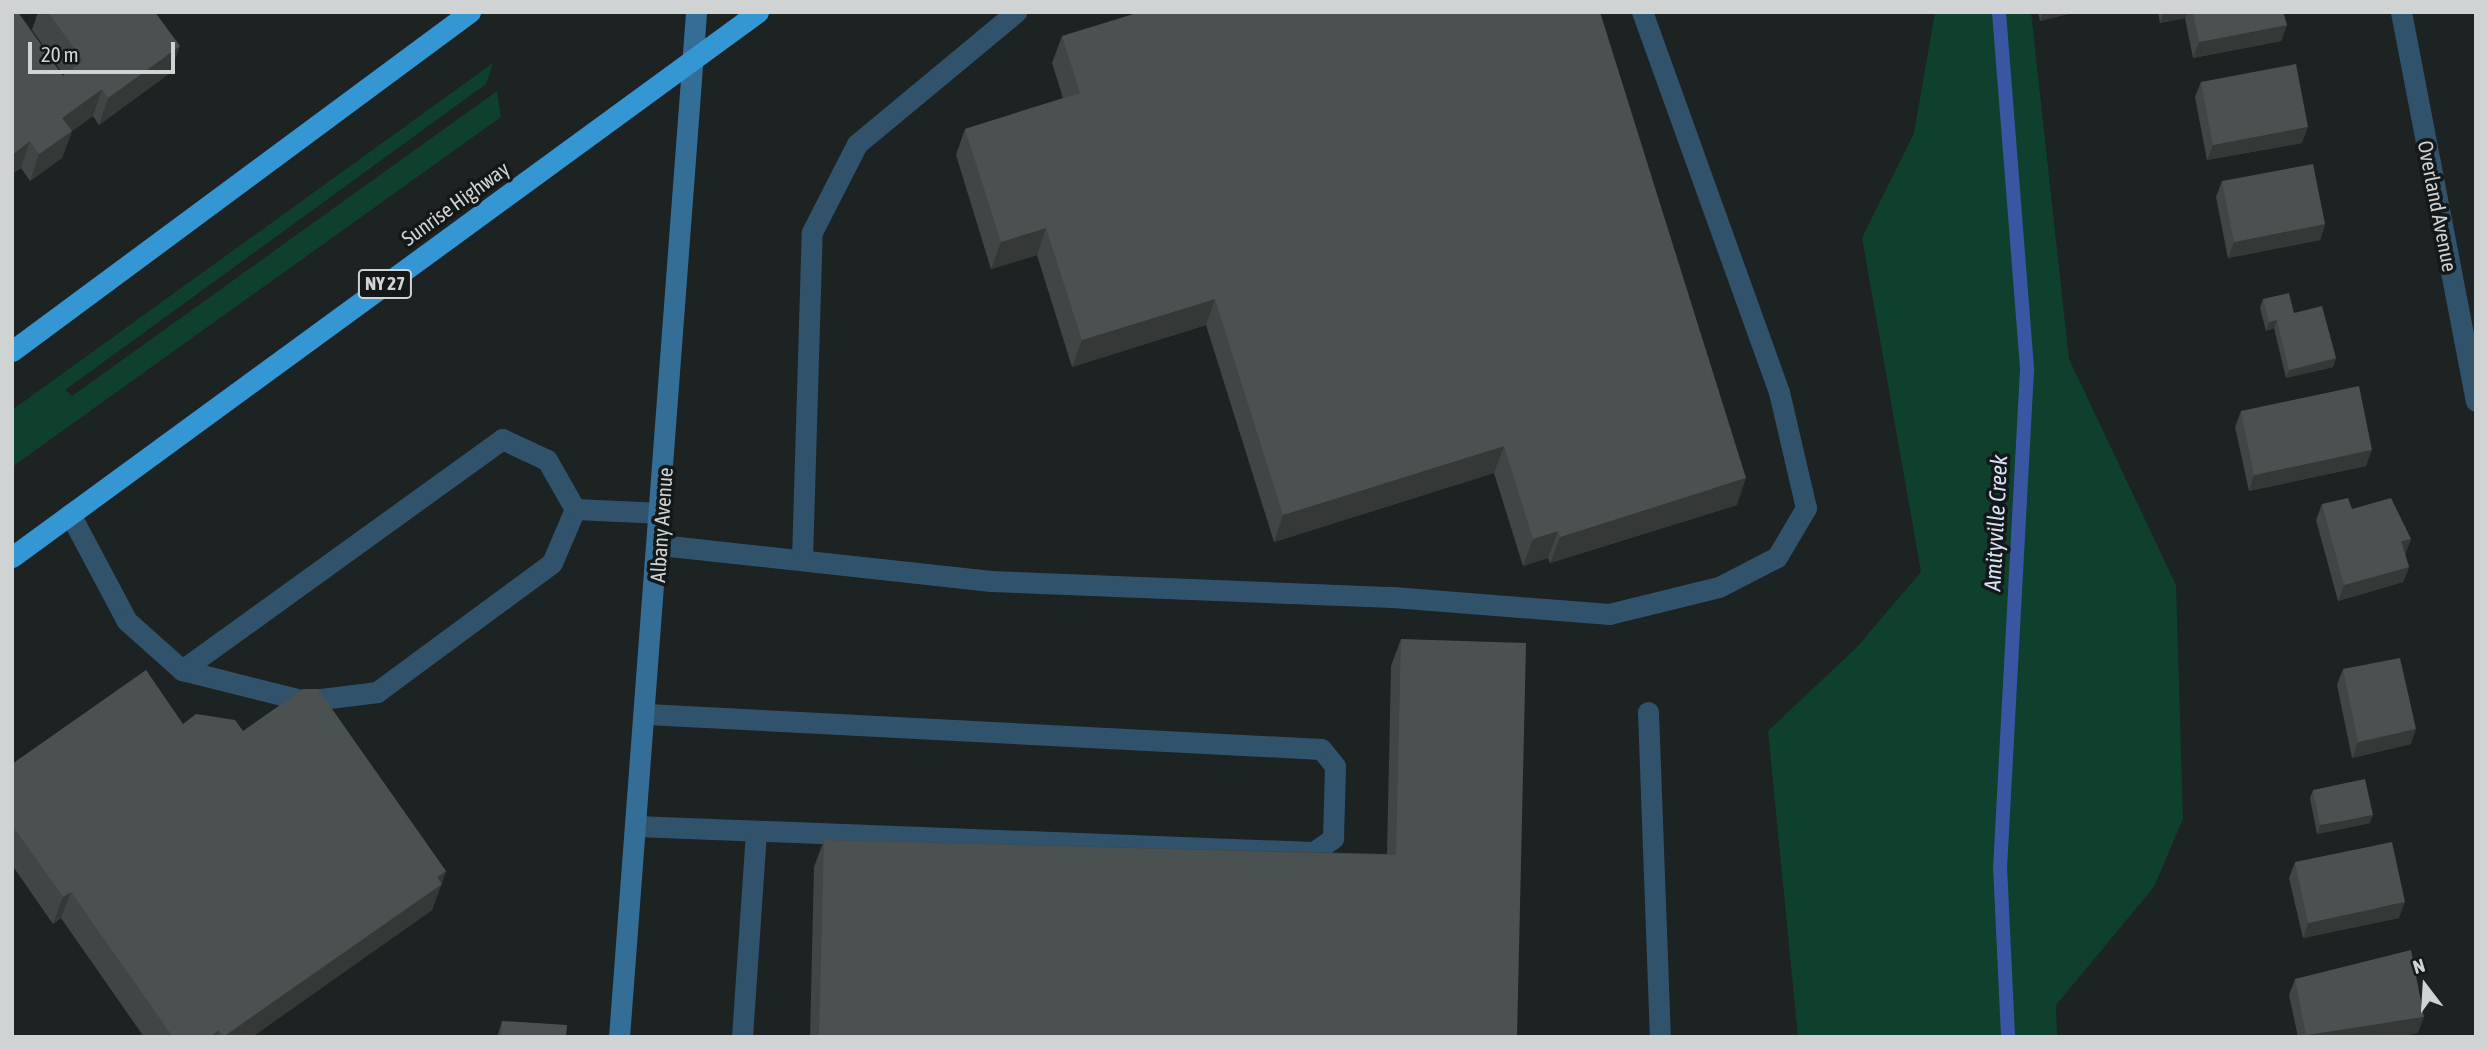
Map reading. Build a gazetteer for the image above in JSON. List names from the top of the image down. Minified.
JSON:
{"streets":{"highway":["Sunrise Highway","NY 27"],"street":["Overland Avenue","Albany Avenue"]},"crossings":[["Sunrise Highway","Albany Avenue"]],"water":["Amityville Creek"],"scale_bar":"20 m","north":"top"}
